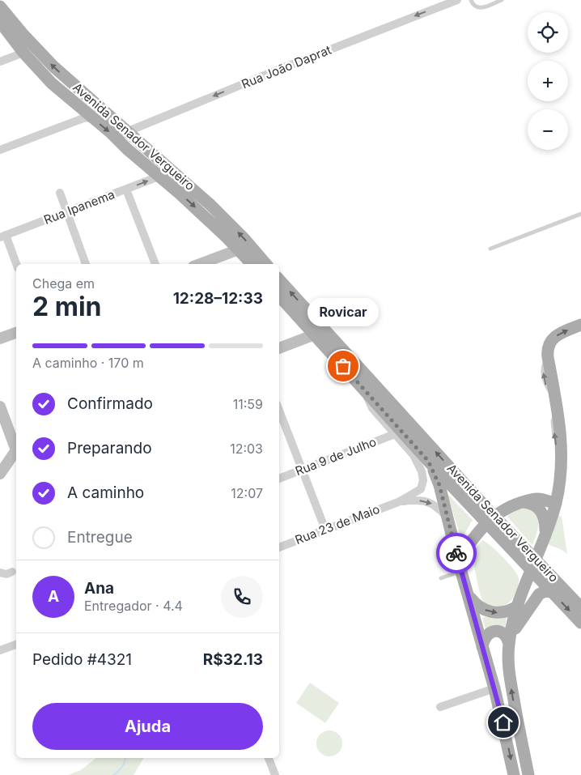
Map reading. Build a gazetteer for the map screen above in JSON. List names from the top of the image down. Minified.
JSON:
{"streets":{"main road":["Avenida Senador Vergueiro"],"street":["Rua João Daprat","Rua Ipanema","Rua 9 de Julho","Rua 23 de Maio"]},"crossings":[["Rua João Daprat","Avenida Senador Vergueiro"],["Avenida Senador Vergueiro","Rua Ipanema"],["Rua 9 de Julho","Rua 23 de Maio"]],"one_way":["Rua João Daprat"],"places":["Rovicar"],"page":{"map_buttons":["+","−"],"heading":["2 min","Chega em","12:28–12:33"],"panel":["Ana","Entregador · 4.4","Pedido #4321","R$32.13"],"bubble":"Rovicar","bar":"A caminho · 170 m","list":[["Confirmado","11:59"],["Preparando","12:03"],["A caminho","12:07"],"Entregue"],"round":"A","buttons":"Ajuda"}}
